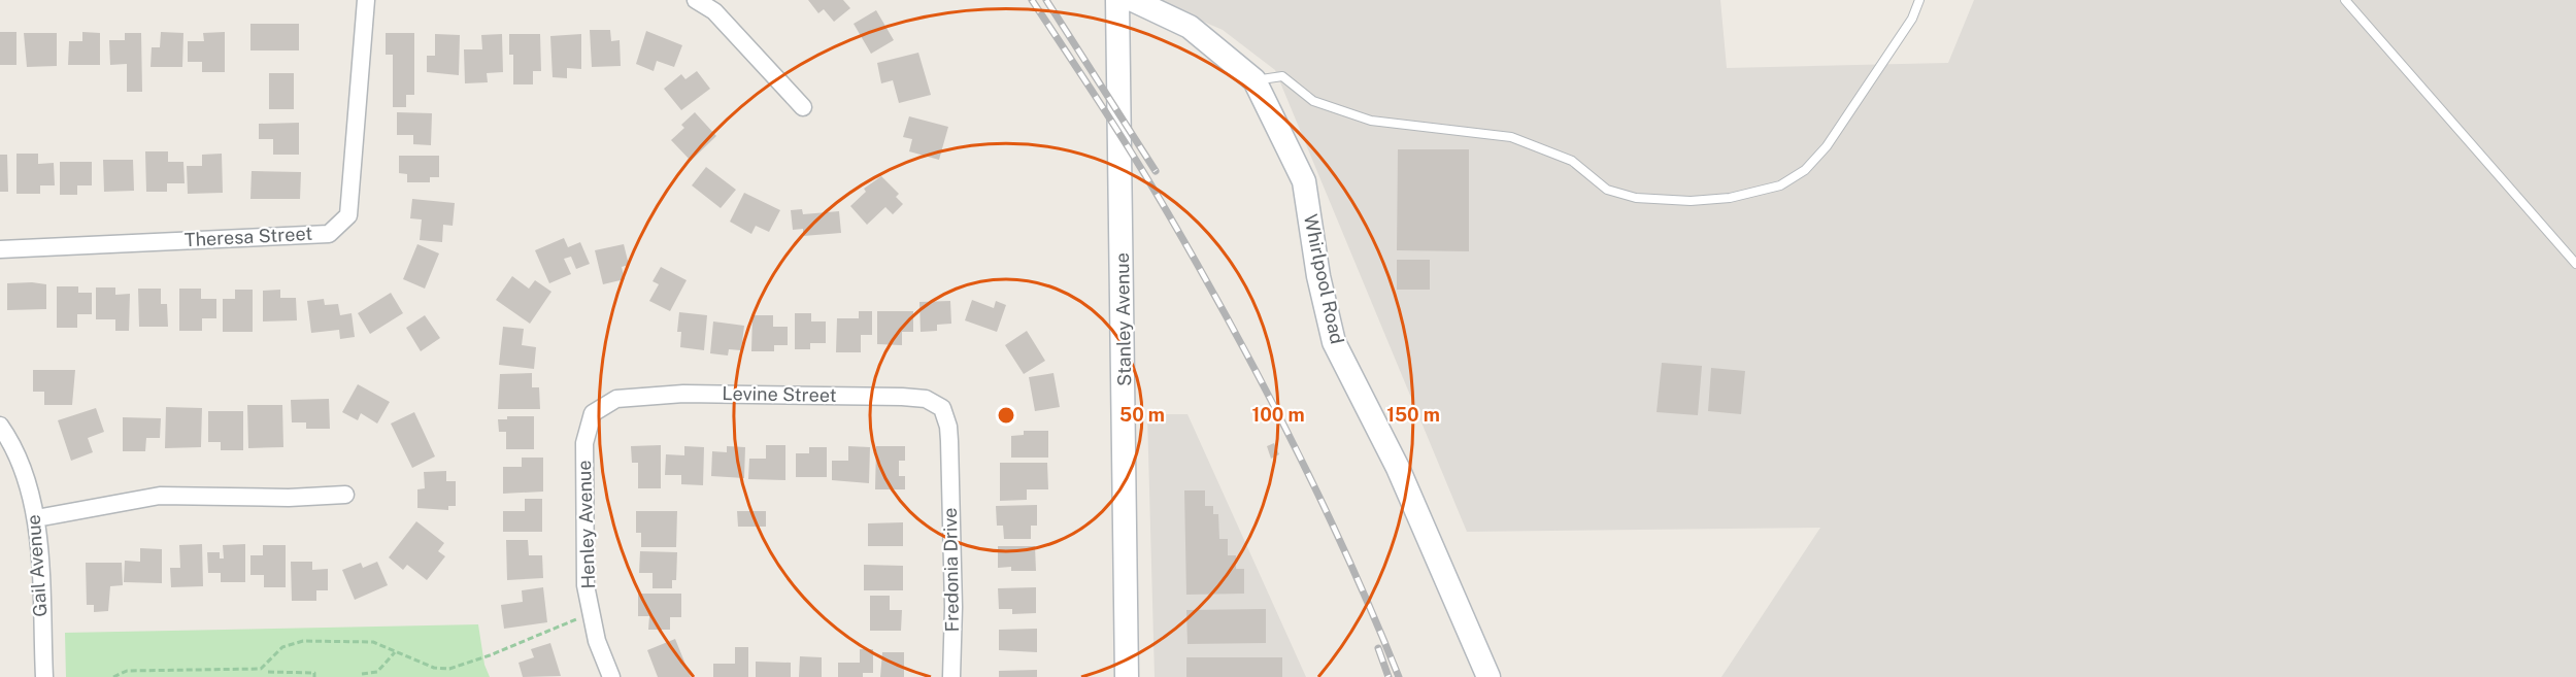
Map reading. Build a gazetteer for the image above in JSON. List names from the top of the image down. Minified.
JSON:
{"streets":{"street":["Theresa Street","Whirlpool Road","Stanley Avenue","Levine Street","Henley Avenue","Gail Avenue","Fredonia Drive"]},"crossings":[["Levine Street","Henley Avenue"],["Levine Street","Fredonia Drive"]],"rings":["50 m","100 m","150 m"]}
